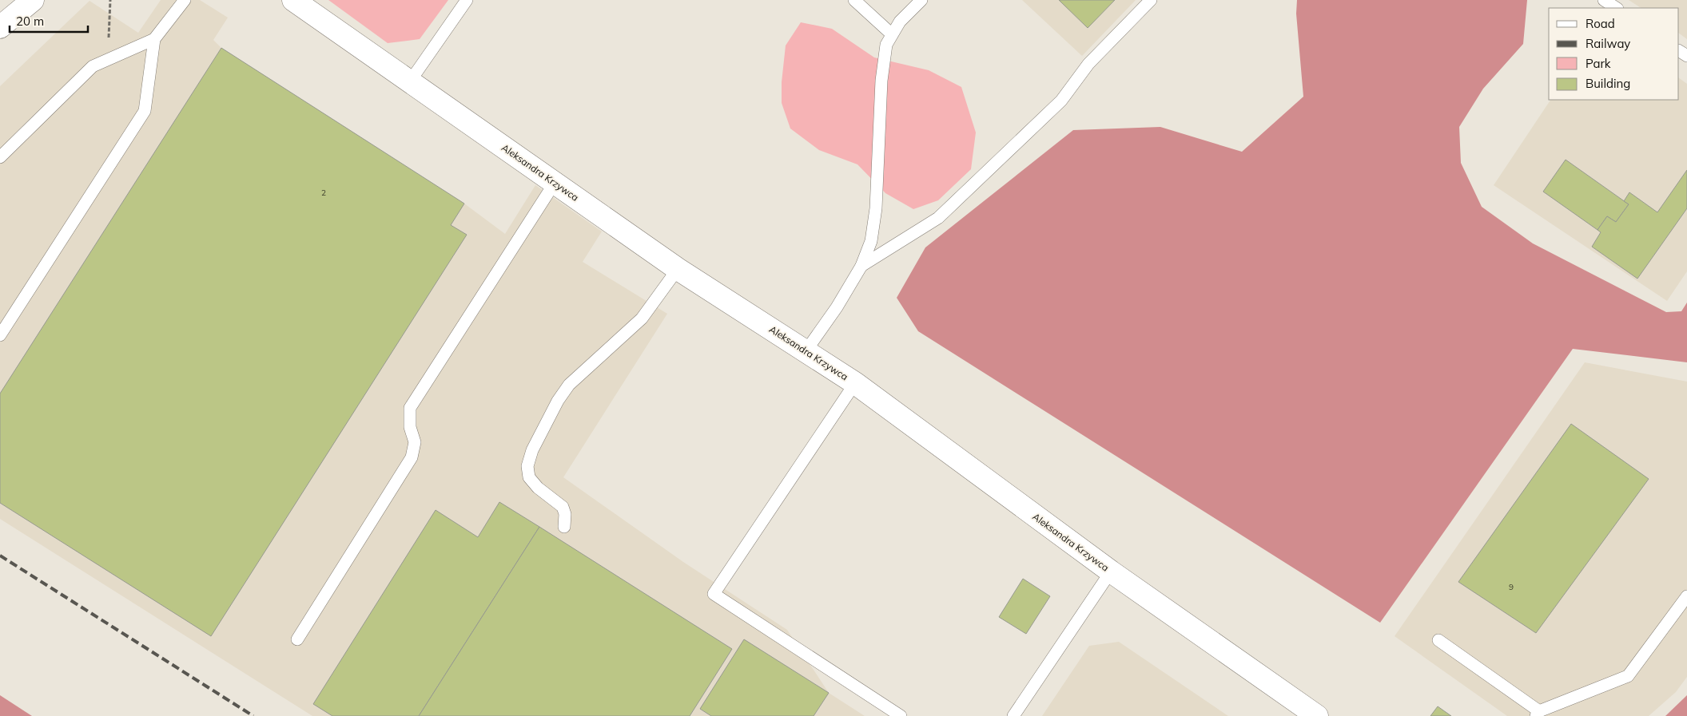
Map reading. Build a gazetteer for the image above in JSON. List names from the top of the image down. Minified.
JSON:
{"streets":{"street":["Aleksandra Krzywca"]},"house_numbers":["2","9"],"legend":["Road","Railway","Park","Building"],"scale_bar":"20 m"}
